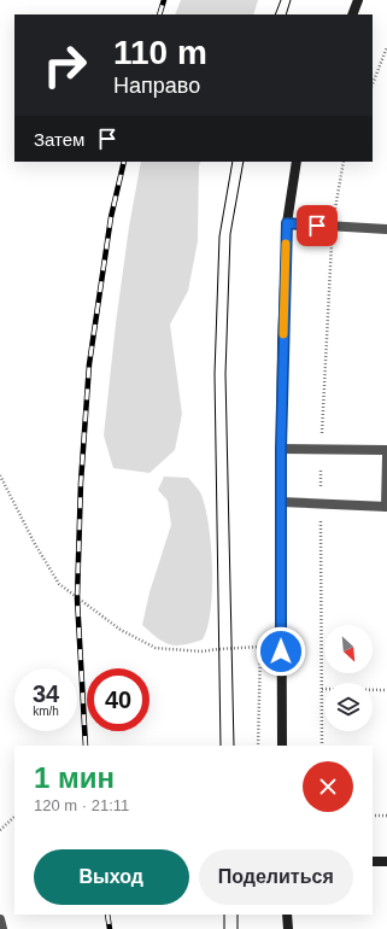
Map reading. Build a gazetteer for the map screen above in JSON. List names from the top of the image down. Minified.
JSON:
{"north":"bottom right","page":{"turn":["110 m","Направо"],"then":"Затем","speed":"34 km/h","limit":"40","heading":["1 мин","120 m · 21:11"],"buttons":["Выход","Поделиться"]}}
